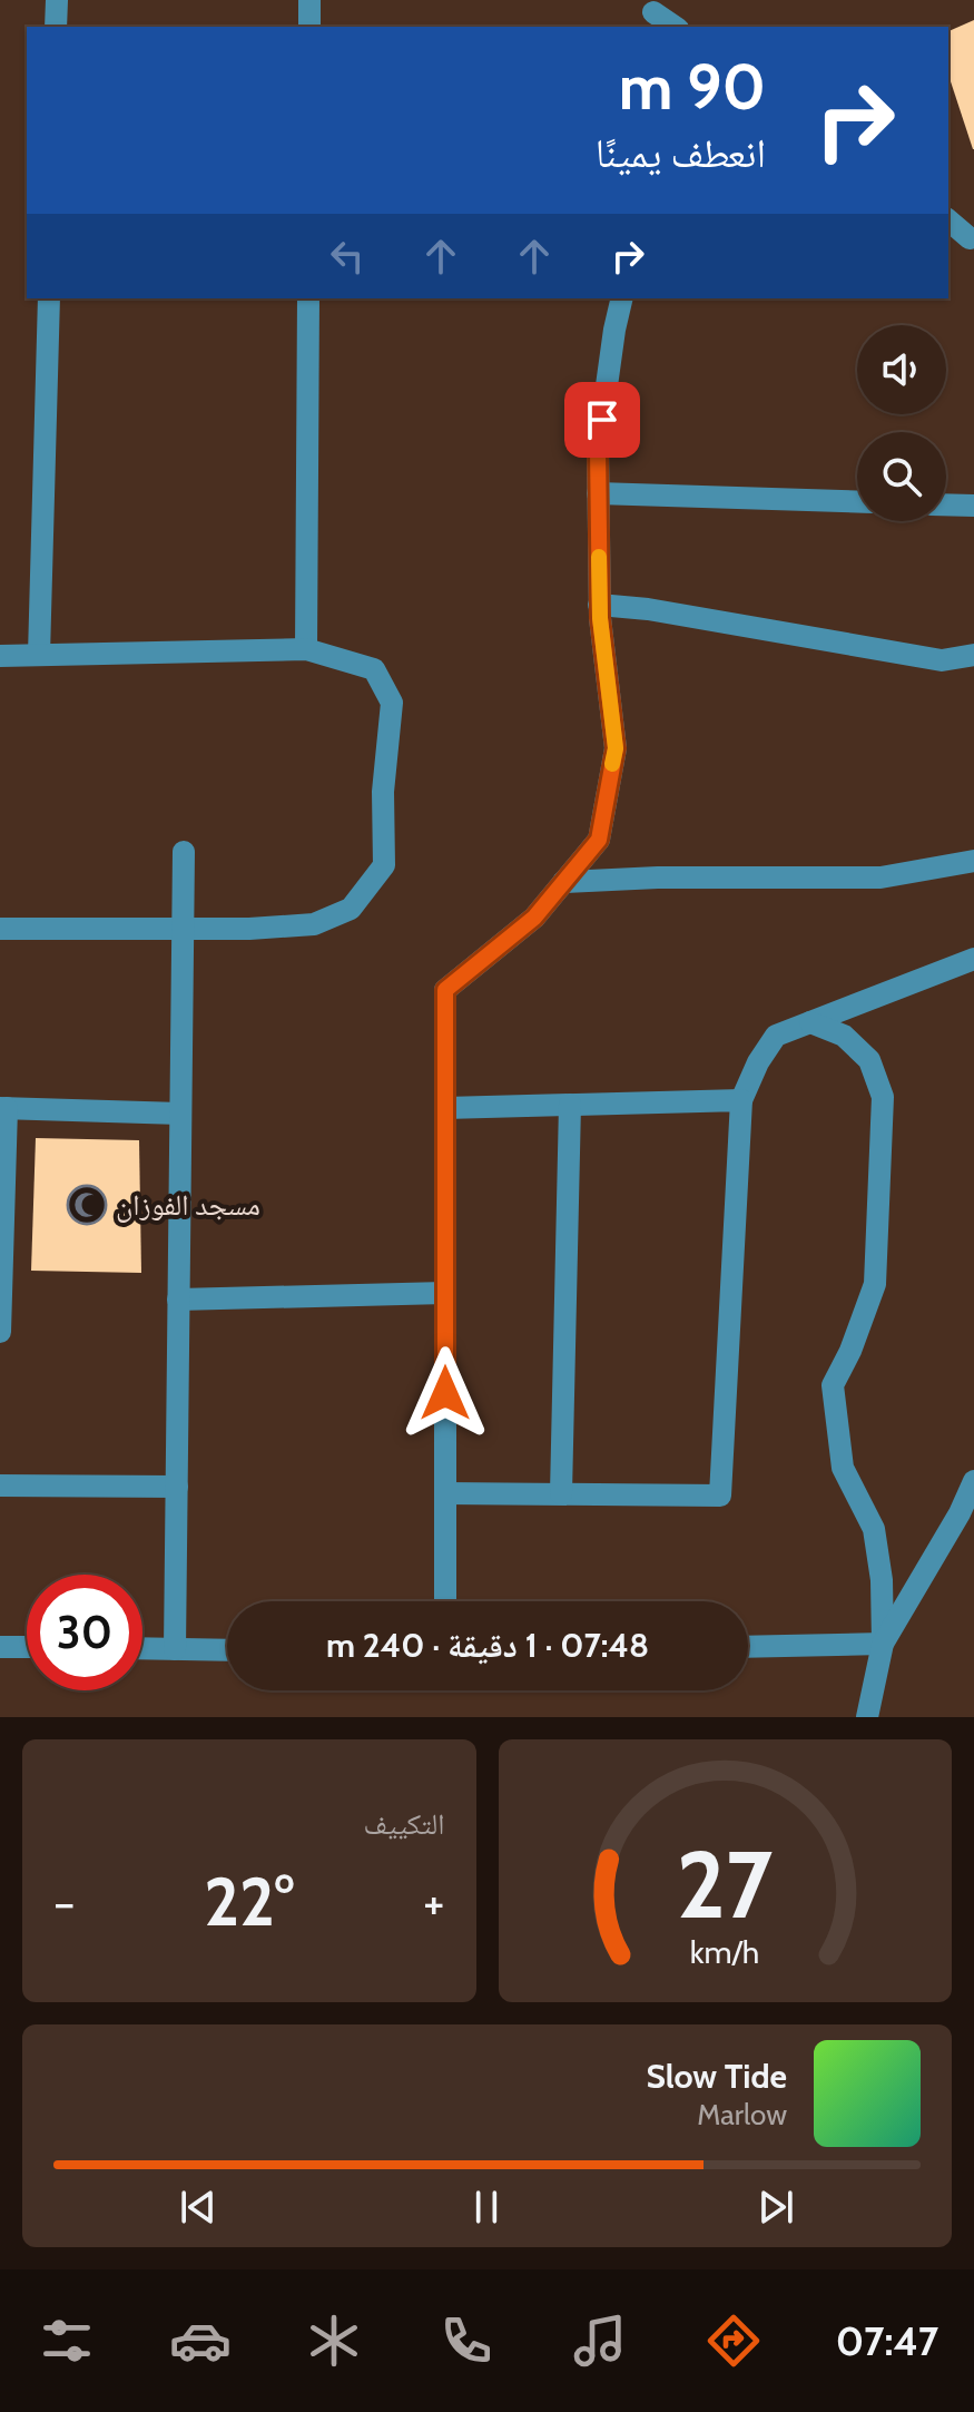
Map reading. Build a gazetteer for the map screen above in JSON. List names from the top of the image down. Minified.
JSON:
{"places":{"mosque":["مسجد الفوزان"]},"page":{"turn":["90 m","انعطف يمينًا"],"limit":"30","trip":"07:48 · 1 دقيقة · 240 m","tile":"التكييف","heat":["−","22°","+"],"song":["Slow Tide","Marlow"],"tabs":"07:47","gauge":["27","km/h"]}}
